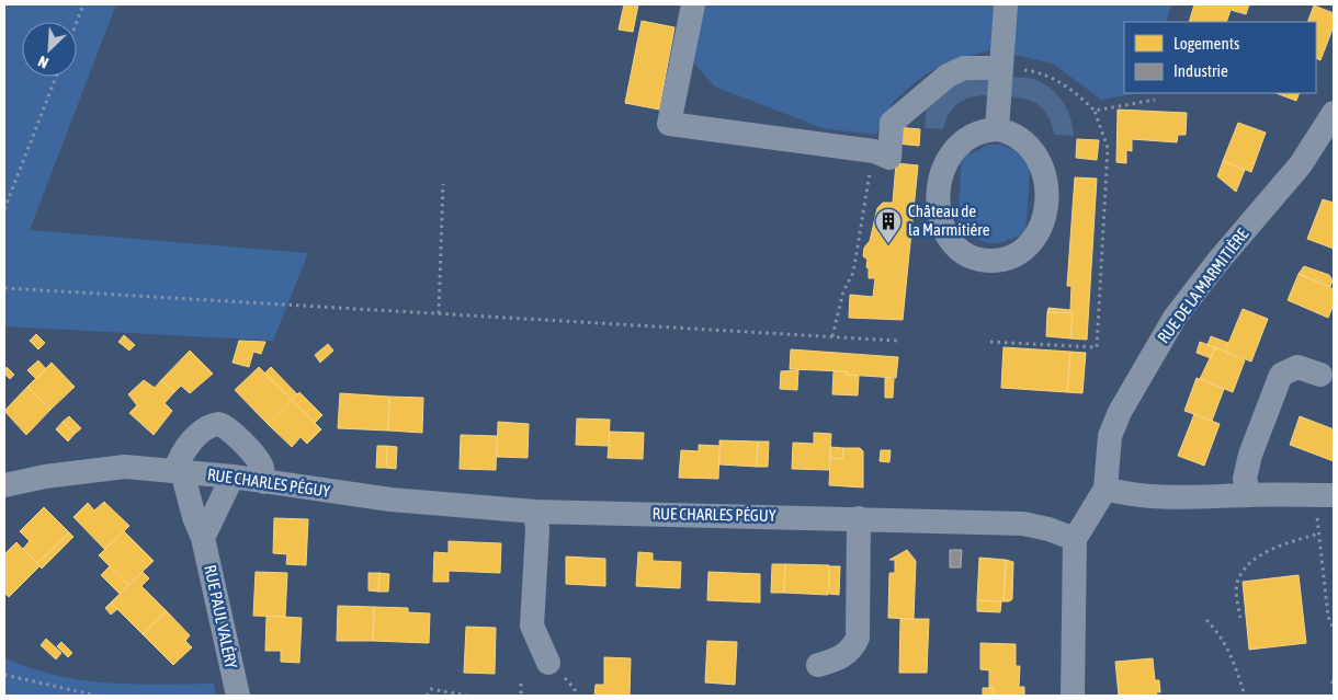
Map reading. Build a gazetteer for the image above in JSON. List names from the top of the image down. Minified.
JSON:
{"streets":{"street":["RUE DE LA MARMITIÈRE","RUE CHARLES PÉGUY","RUE PAUL VALÉRY"]},"crossings":[["RUE DE LA MARMITIÈRE","RUE CHARLES PÉGUY"],["RUE CHARLES PÉGUY","RUE PAUL VALÉRY"]],"places":{"building":["Château de la Marmitiére"]},"legend":["Logements","Industrie"],"north":"bottom left"}
